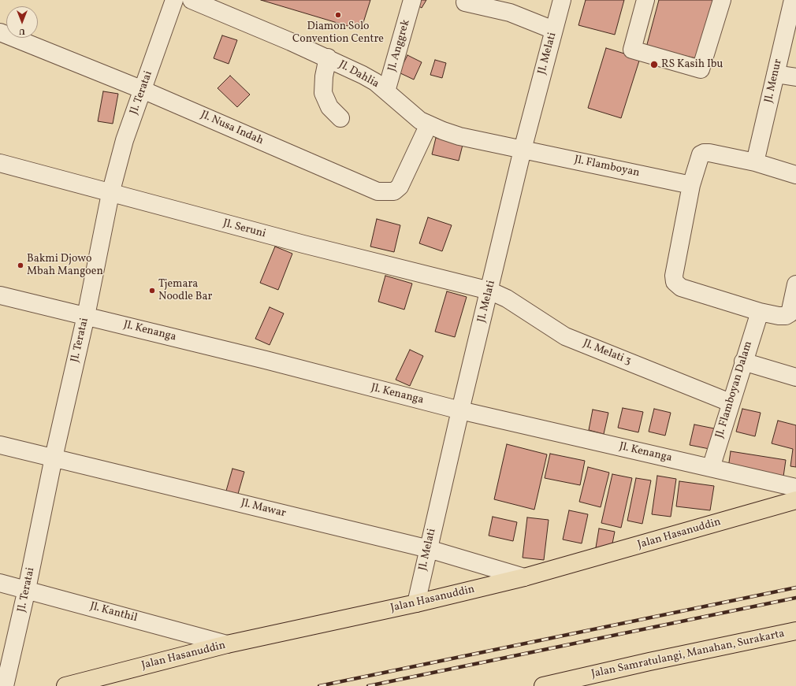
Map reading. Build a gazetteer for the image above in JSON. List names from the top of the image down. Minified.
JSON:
{"streets":{"main road":["Jalan Hasanuddin","Jalan Samratulangi, Manahan, Surakarta"],"street":["Jl. Anggrek","Jl. Melati","Jl. Dahlia","Jl. Menur","Jl. Teratai","Jl. Nusa Indah","Jl. Flamboyan","Jl. Seruni","Jl. Kenanga","Jl. Melati 3","Jl. Flamboyan Dalam","Jl. Mawar","Jl. Kanthil"]},"crossings":[["Jl. Anggrek","Jl. Dahlia"],["Jl. Melati","Jl. Dahlia"],["Jl. Melati","Jl. Flamboyan"],["Jl. Melati","Jl. Seruni"],["Jl. Melati","Jl. Kenanga"],["Jl. Melati","Jl. Melati 3"],["Jl. Melati","Jl. Mawar"],["Jl. Melati","Jalan Hasanuddin"],["Jl. Dahlia","Jl. Nusa Indah"],["Jl. Dahlia","Jl. Flamboyan"],["Jl. Teratai","Jl. Nusa Indah"],["Jl. Teratai","Jl. Seruni"],["Jl. Teratai","Jl. Kenanga"],["Jl. Teratai","Jl. Mawar"],["Jl. Teratai","Jl. Kanthil"],["Jl. Seruni","Jl. Melati 3"],["Jl. Kenanga","Jl. Flamboyan Dalam"],["Jl. Melati 3","Jl. Flamboyan Dalam"],["Jl. Mawar","Jalan Hasanuddin"],["Jalan Hasanuddin","Jl. Kanthil"]],"places":["Diamon Solo Convention Centre","RS Kasih Ibu","Bakmi Djowo Mbah Mangoen","Tjemara Noodle Bar"],"north":"bottom"}
